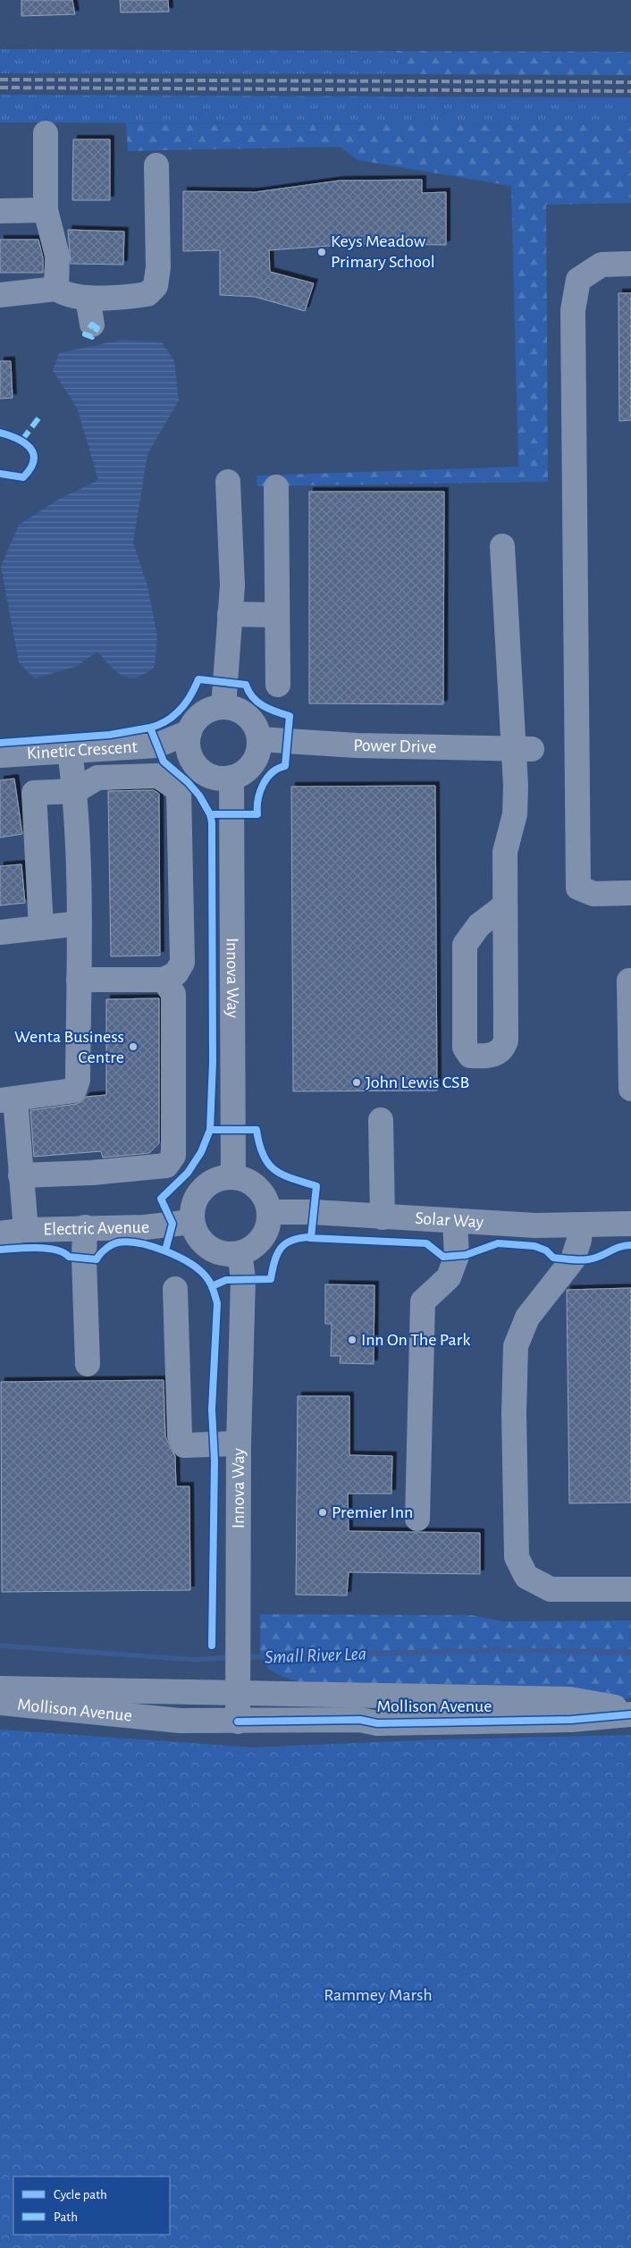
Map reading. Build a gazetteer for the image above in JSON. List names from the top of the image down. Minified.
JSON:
{"streets":{"main road":["Mollison Avenue"],"street":["Power Drive","Kinetic Crescent","Innova Way","Solar Way","Electric Avenue"]},"crossings":[["Power Drive","Kinetic Crescent"],["Power Drive","Innova Way"],["Kinetic Crescent","Innova Way"],["Innova Way","Solar Way"],["Innova Way","Electric Avenue"],["Innova Way","Mollison Avenue"],["Solar Way","Electric Avenue"]],"water":["Small River Lea"],"parks":["Rammey Marsh"],"places":["Keys Meadow Primary School","Wenta Business Centre","John Lewis CSB","Inn On The Park","Premier Inn"],"legend":["Cycle path","Path"]}
